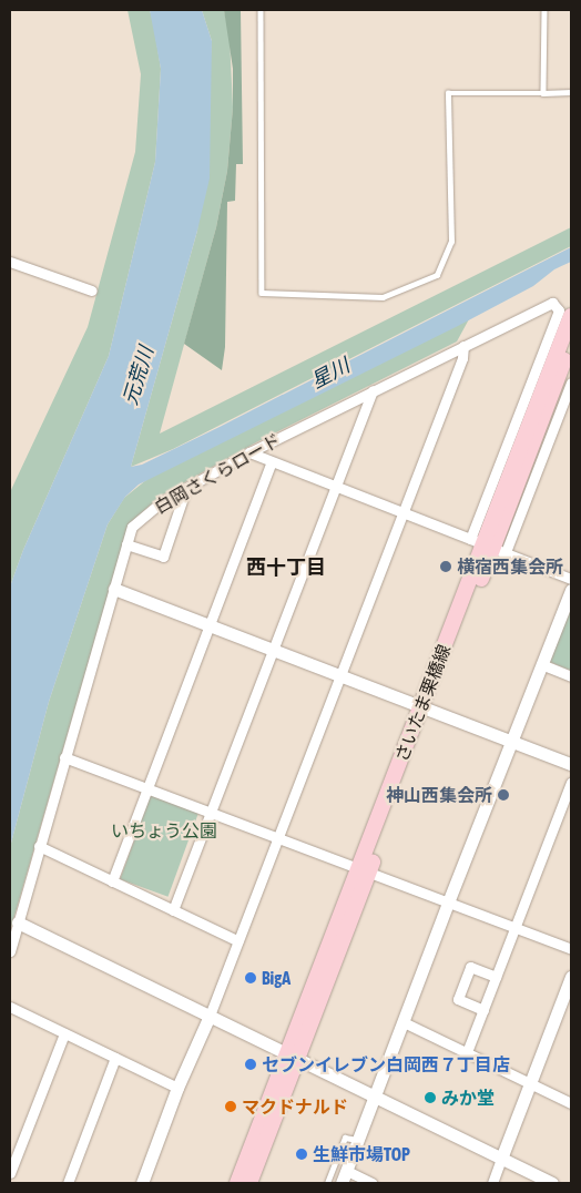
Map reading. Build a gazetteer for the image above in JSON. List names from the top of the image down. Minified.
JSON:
{"streets":{"main road":["さいたま栗橋線"],"street":["白岡さくらロード"]},"crossings":[["白岡さくらロード","さいたま栗橋線"]],"districts":["西十丁目"],"water":["星川","元荒川"],"parks":["いちょう公園"],"places":["横宿西集会所","神山西集会所","BigA","セブンイレブン白岡西７丁目店","みか堂","マクドナルド","生鮮市場TOP"]}
